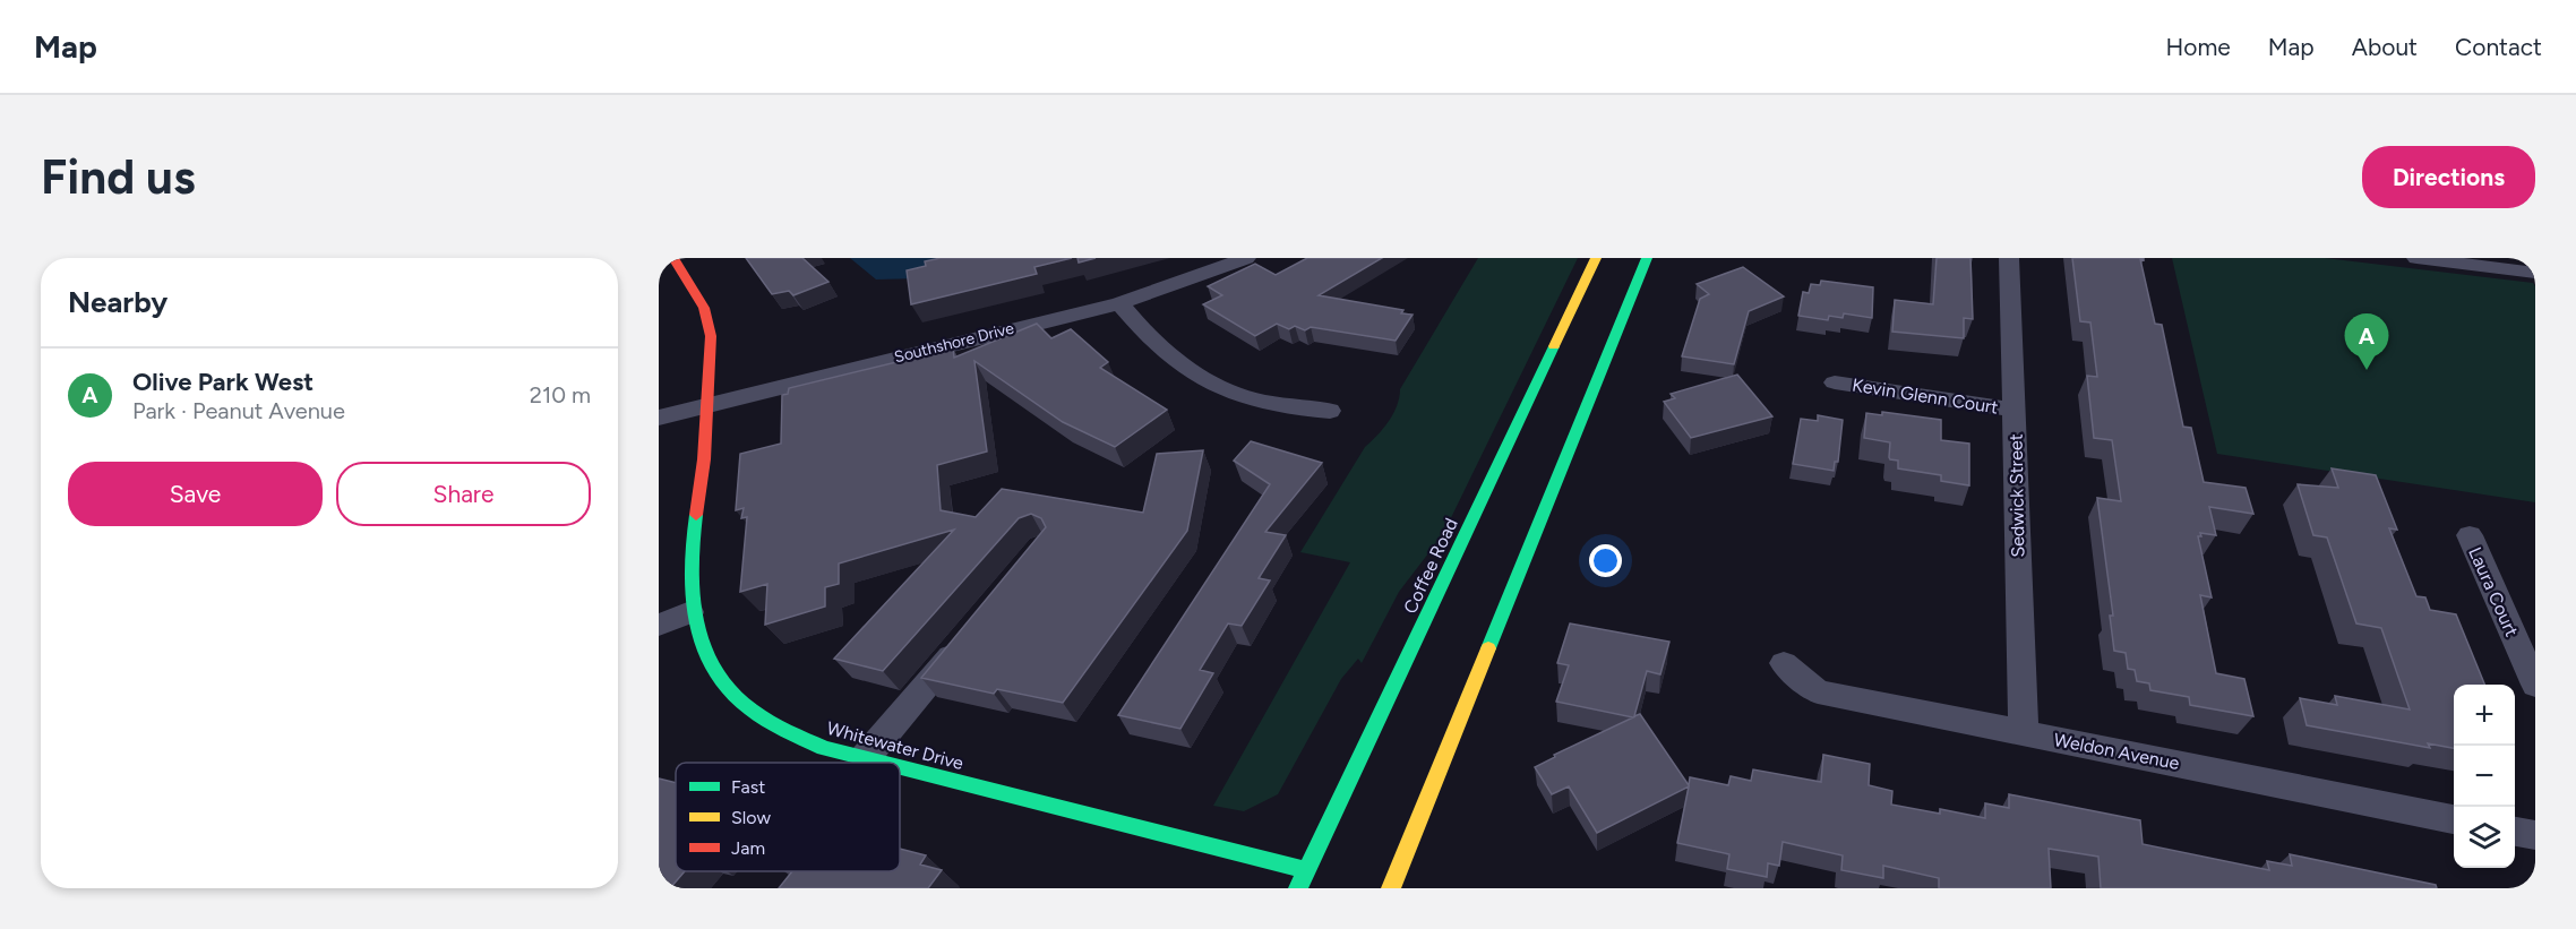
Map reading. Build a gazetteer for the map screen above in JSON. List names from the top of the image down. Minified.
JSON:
{"streets":{"main road":["Coffee Road","Whitewater Drive"],"street":["Southshore Drive","Kevin Glenn Court","Sedwick Street","Laura Court","Weldon Avenue"]},"crossings":[["Southshore Drive","Whitewater Drive"],["Kevin Glenn Court","Sedwick Street"],["Sedwick Street","Weldon Avenue"],["Coffee Road","Whitewater Drive"]],"legend":["Fast","Slow","Jam"],"page":{"header":"Map","nav":["Home","Map","About","Contact"],"buttons":["Directions",["Save","Share"]],"title":"Find us","heading":"Nearby","pins":"A","list":[{"mark":"A","name":"Olive Park West","note":"Park · Peanut Avenue","value":"210 m"}],"map_buttons":["+","−"]}}
